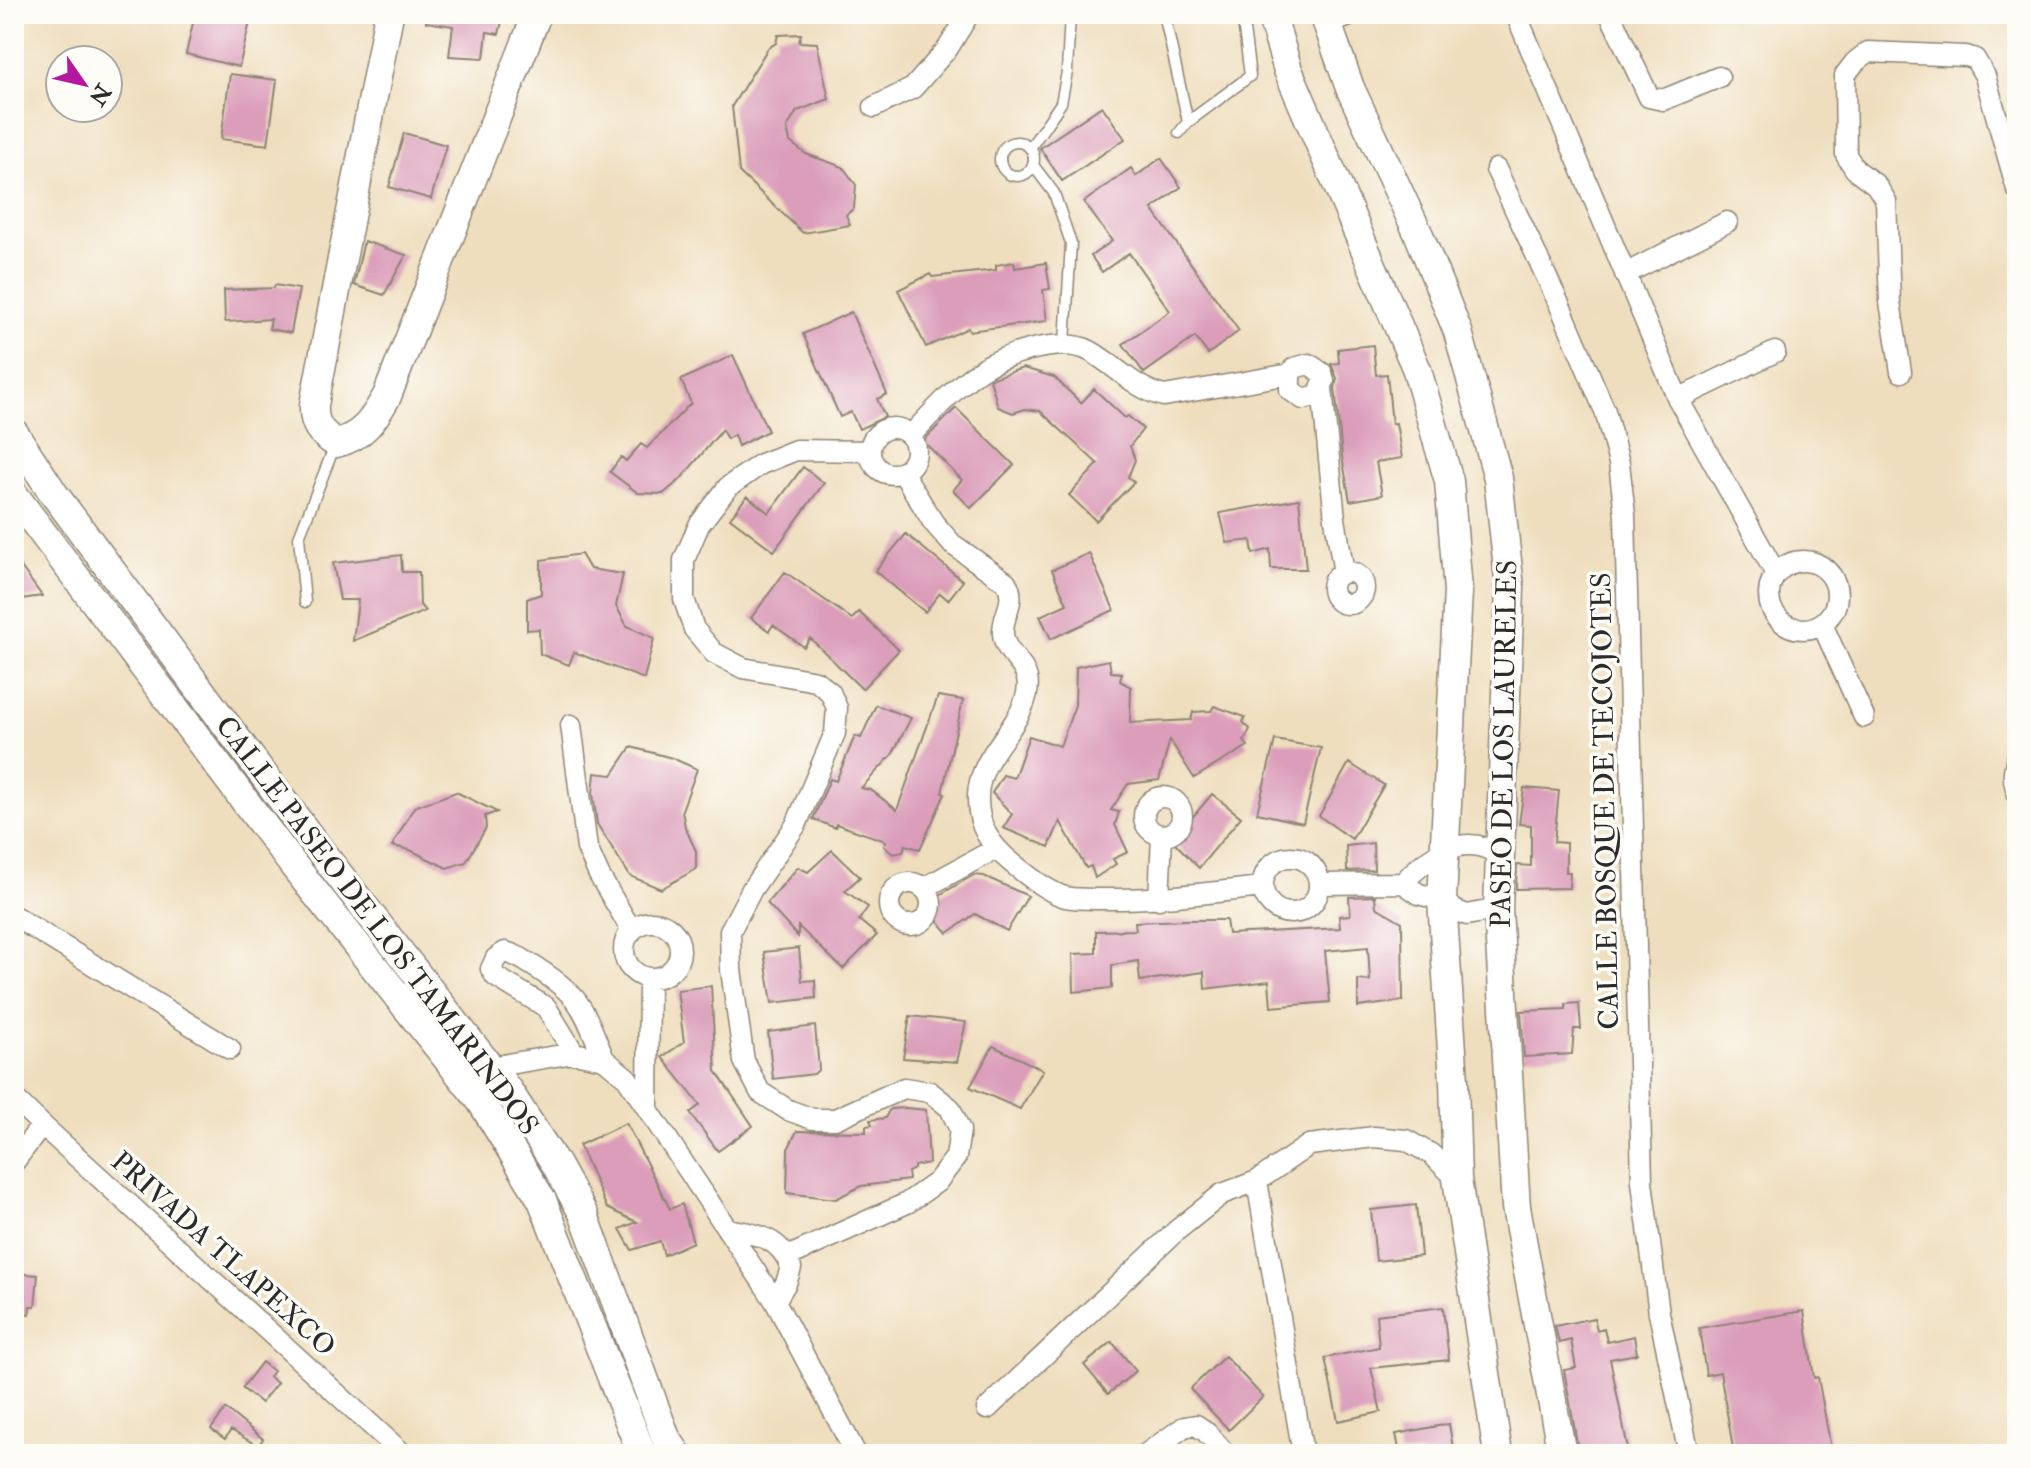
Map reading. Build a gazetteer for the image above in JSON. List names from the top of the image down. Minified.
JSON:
{"streets":{"street":["PASEO DE LOS LAURELES","CALLE BOSQUE DE TECOJOTES","CALLE PASEO DE LOS TAMARINDOS","PRIVADA TLAPEXCO"]},"north":"bottom right"}
